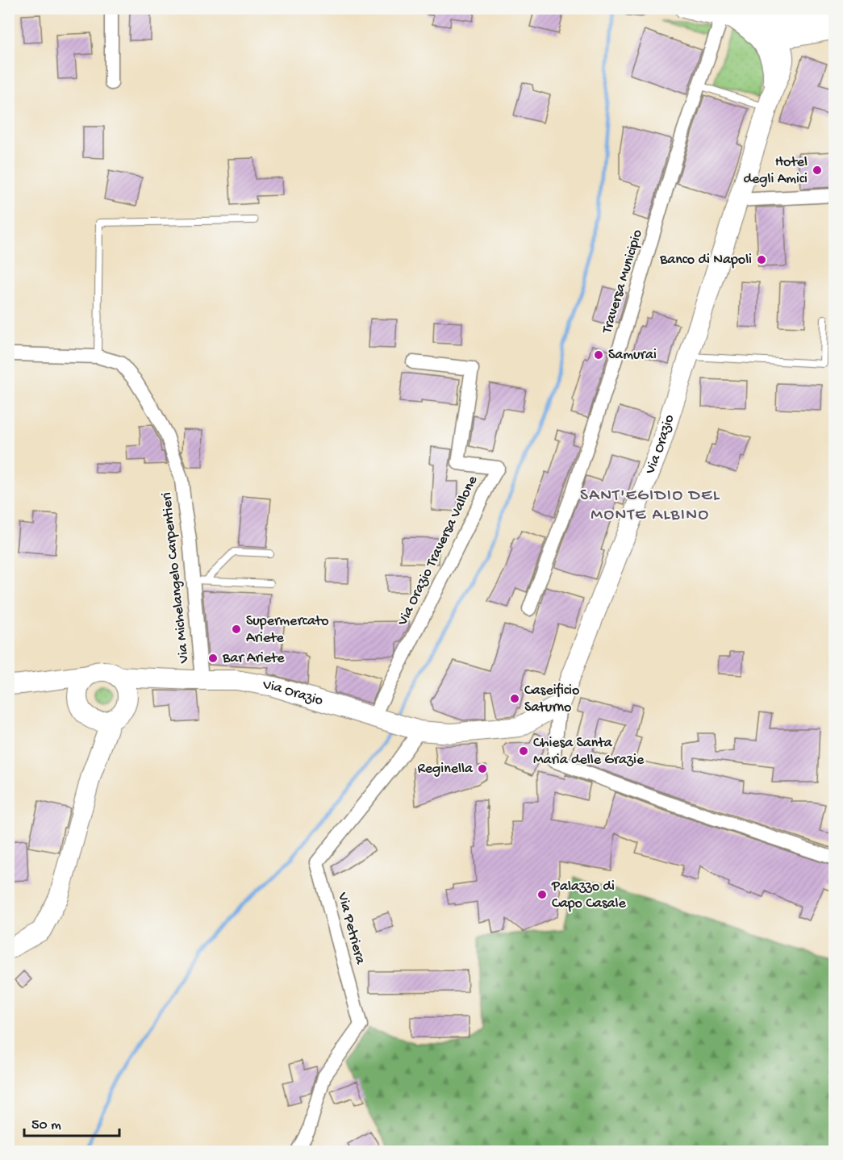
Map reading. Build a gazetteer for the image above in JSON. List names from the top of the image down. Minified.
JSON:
{"streets":{"street":["Traversa Municipio","Via Orazio","Via Orazio Traversa Vallone","Via Michelangelo Carpentieri","Via Petriera"]},"crossings":[["Via Orazio","Via Orazio Traversa Vallone"],["Via Orazio","Via Michelangelo Carpentieri"],["Via Orazio","Via Petriera"]],"districts":["SANT'EGIDIO DEL MONTE ALBINO"],"places":["Hotel degli Amici","Banco di Napoli","Samurai","Supermercato Ariete","Bar Ariete","Caseificio Saturno","Chiesa Santa Maria delle Grazie","Reginella","Palazzo di Capo Casale"],"scale_bar":"50 m"}
